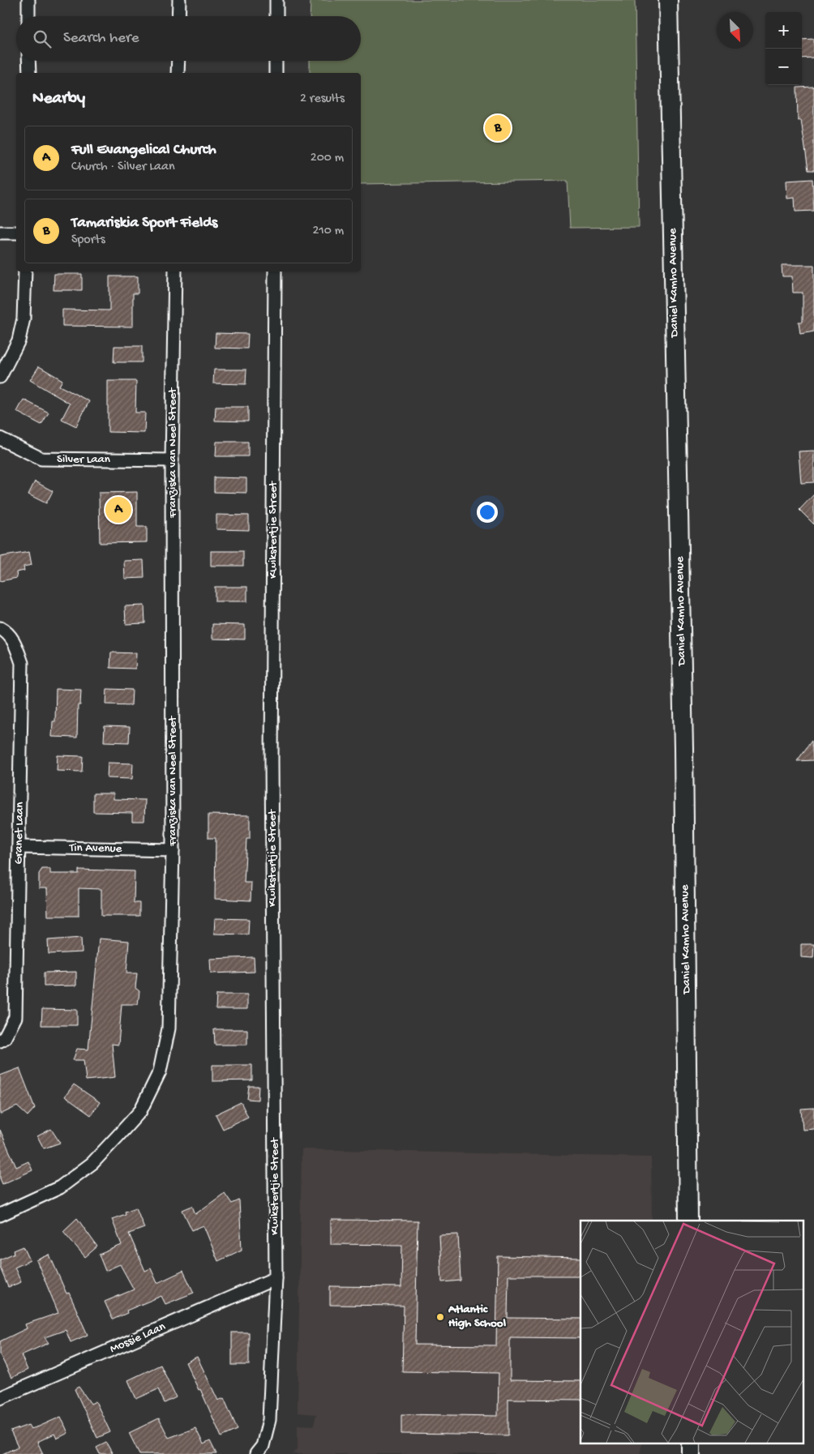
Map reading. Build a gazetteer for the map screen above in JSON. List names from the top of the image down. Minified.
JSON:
{"streets":{"main road":["Daniel Kamho Avenue"],"street":["Franziska van Neel Street","Silver Laan","Kwikstertjie Street","Granet Laan","Tin Avenue","Mossie Laan"]},"crossings":[["Franziska van Neel Street","Silver Laan"],["Franziska van Neel Street","Tin Avenue"],["Kwikstertjie Street","Mossie Laan"],["Granet Laan","Tin Avenue"]],"places":["Atlantic High School"],"north":"bottom right","page":{"map_buttons":["+","−"],"search":"Search here","heading":["Nearby","2 results"],"pins":["B","A"],"list":[{"mark":"A","name":"Full Evangelical Church","note":"Church · Silver Laan","value":"200 m"},{"mark":"B","name":"Tamariskia Sport Fields","note":"Sports","value":"210 m"}]}}
